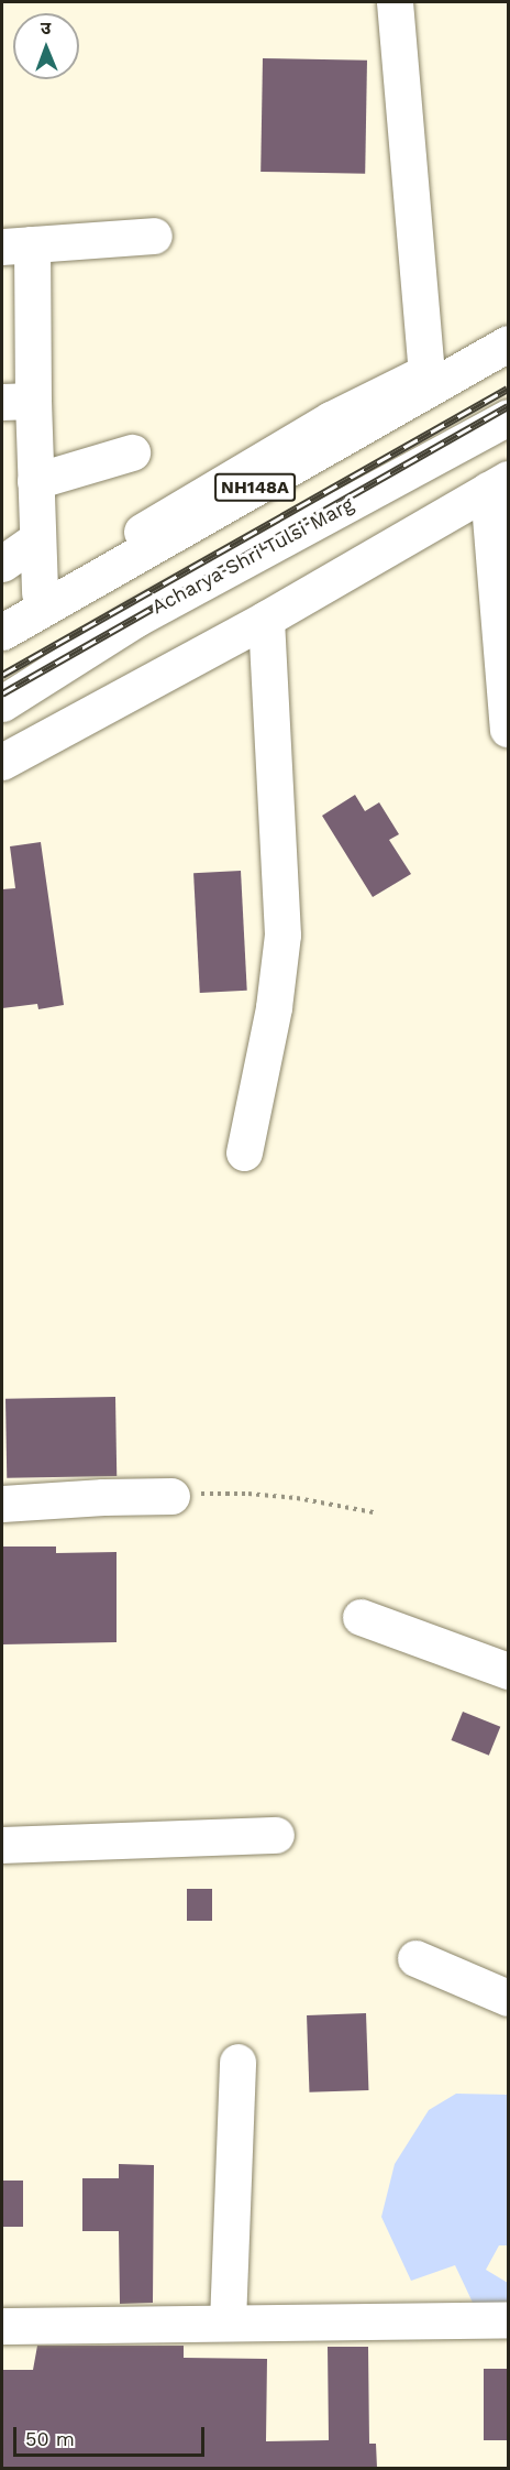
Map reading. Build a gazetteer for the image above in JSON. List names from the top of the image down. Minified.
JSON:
{"streets":{"main road":["NH148A","Acharya Shri Tulsi Marg"]},"scale_bar":"50 m","north":"top"}
